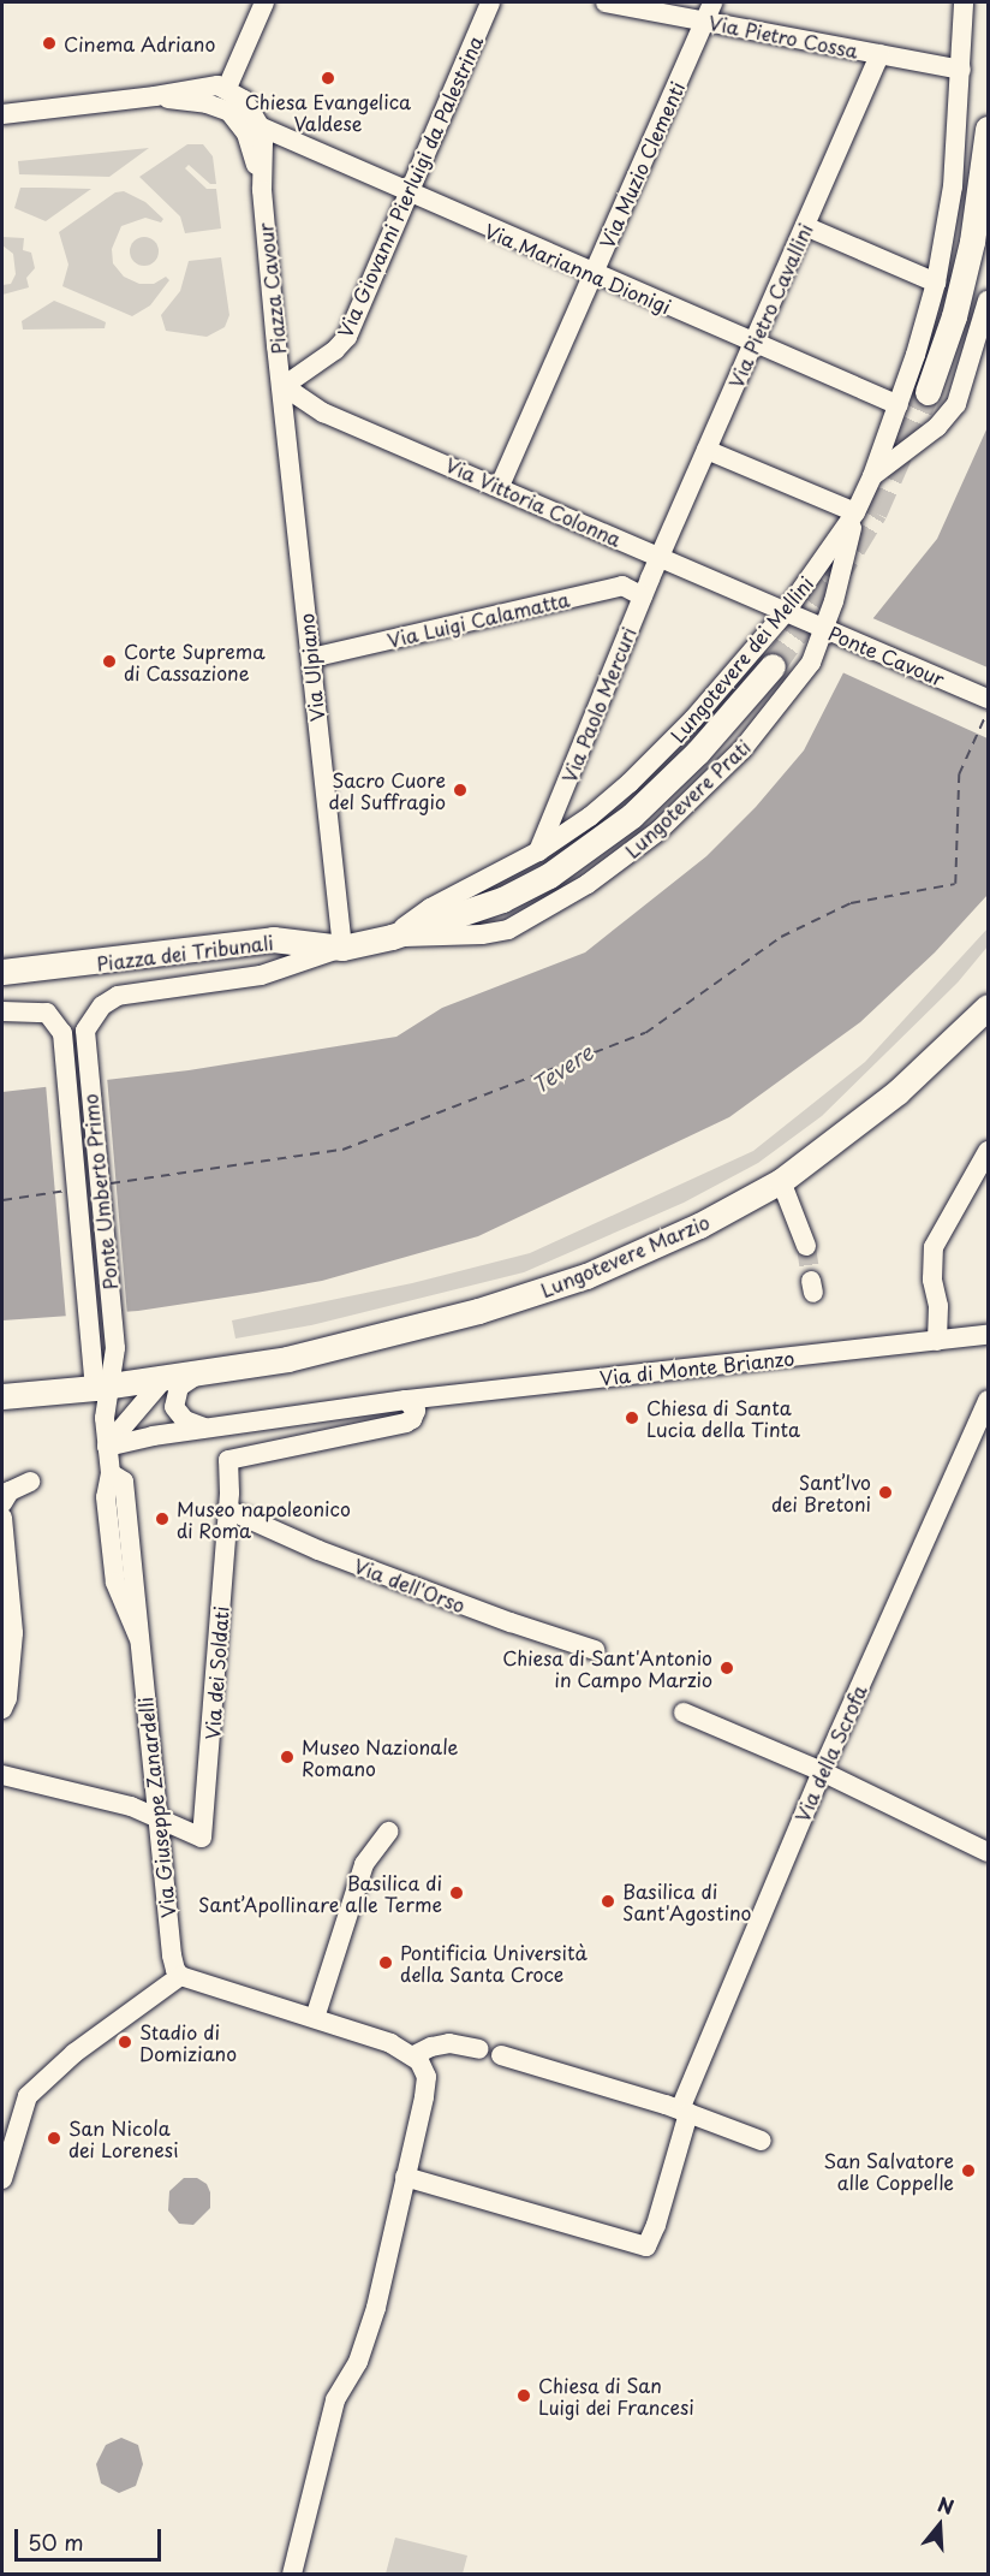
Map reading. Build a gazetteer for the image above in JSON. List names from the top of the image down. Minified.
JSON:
{"streets":{"main road":["Lungotevere Prati","Piazza dei Tribunali","Lungotevere Marzio"],"street":["Via Pietro Cossa","Via Muzio Clementi","Via Giovanni Pierluigi da Palestrina","Via Marianna Dionigi","Piazza Cavour","Via Pietro Cavallini","Via Vittoria Colonna","Via Luigi Calamatta","Ponte Cavour","Lungotevere dei Mellini","Via Ulpiano","Via Paolo Mercuri","Ponte Umberto Primo","Via di Monte Brianzo","Via dell'Orso","Via dei Soldati","Via della Scrofa","Via Giuseppe Zanardelli"]},"crossings":[["Via Pietro Cossa","Via Muzio Clementi"],["Via Pietro Cossa","Via Pietro Cavallini"],["Via Pietro Cossa","Lungotevere dei Mellini"],["Via Muzio Clementi","Via Marianna Dionigi"],["Via Muzio Clementi","Via Vittoria Colonna"],["Via Giovanni Pierluigi da Palestrina","Via Marianna Dionigi"],["Via Giovanni Pierluigi da Palestrina","Piazza Cavour"],["Via Giovanni Pierluigi da Palestrina","Via Vittoria Colonna"],["Via Giovanni Pierluigi da Palestrina","Via Ulpiano"],["Via Marianna Dionigi","Piazza Cavour"],["Via Marianna Dionigi","Via Pietro Cavallini"],["Via Marianna Dionigi","Lungotevere dei Mellini"],["Piazza Cavour","Via Vittoria Colonna"],["Piazza Cavour","Via Ulpiano"],["Via Pietro Cavallini","Via Vittoria Colonna"],["Via Pietro Cavallini","Via Paolo Mercuri"],["Via Vittoria Colonna","Ponte Cavour"],["Via Vittoria Colonna","Lungotevere dei Mellini"],["Via Vittoria Colonna","Via Ulpiano"],["Via Vittoria Colonna","Via Paolo Mercuri"],["Via Luigi Calamatta","Via Ulpiano"],["Via Luigi Calamatta","Via Paolo Mercuri"],["Ponte Cavour","Lungotevere dei Mellini"],["Ponte Cavour","Lungotevere Prati"],["Lungotevere dei Mellini","Via Paolo Mercuri"],["Lungotevere dei Mellini","Lungotevere Prati"],["Via Ulpiano","Lungotevere Prati"],["Via Ulpiano","Piazza dei Tribunali"],["Via Paolo Mercuri","Lungotevere Prati"],["Lungotevere Prati","Piazza dei Tribunali"],["Piazza dei Tribunali","Ponte Umberto Primo"],["Ponte Umberto Primo","Lungotevere Marzio"],["Ponte Umberto Primo","Via Giuseppe Zanardelli"],["Lungotevere Marzio","Via Giuseppe Zanardelli"],["Via di Monte Brianzo","Via Giuseppe Zanardelli"],["Via dell'Orso","Via dei Soldati"],["Via dei Soldati","Via Giuseppe Zanardelli"]],"water":["Tevere"],"places":["Cinema Adriano","Chiesa Evangelica Valdese","Corte Suprema di Cassazione","Sacro Cuore del Suffragio","Chiesa di Santa Lucia della Tinta","Sant’Ivo dei Bretoni","Museo napoleonico di Roma","Chiesa di Sant'Antonio in Campo Marzio","Museo Nazionale Romano","Basilica di Sant’Apollinare alle Terme","Basilica di Sant'Agostino","Pontificia Università della Santa Croce","Stadio di Domiziano","San Nicola dei Lorenesi","San Salvatore alle Coppelle","Chiesa di San Luigi dei Francesi"],"scale_bar":"50 m","north":"top"}
